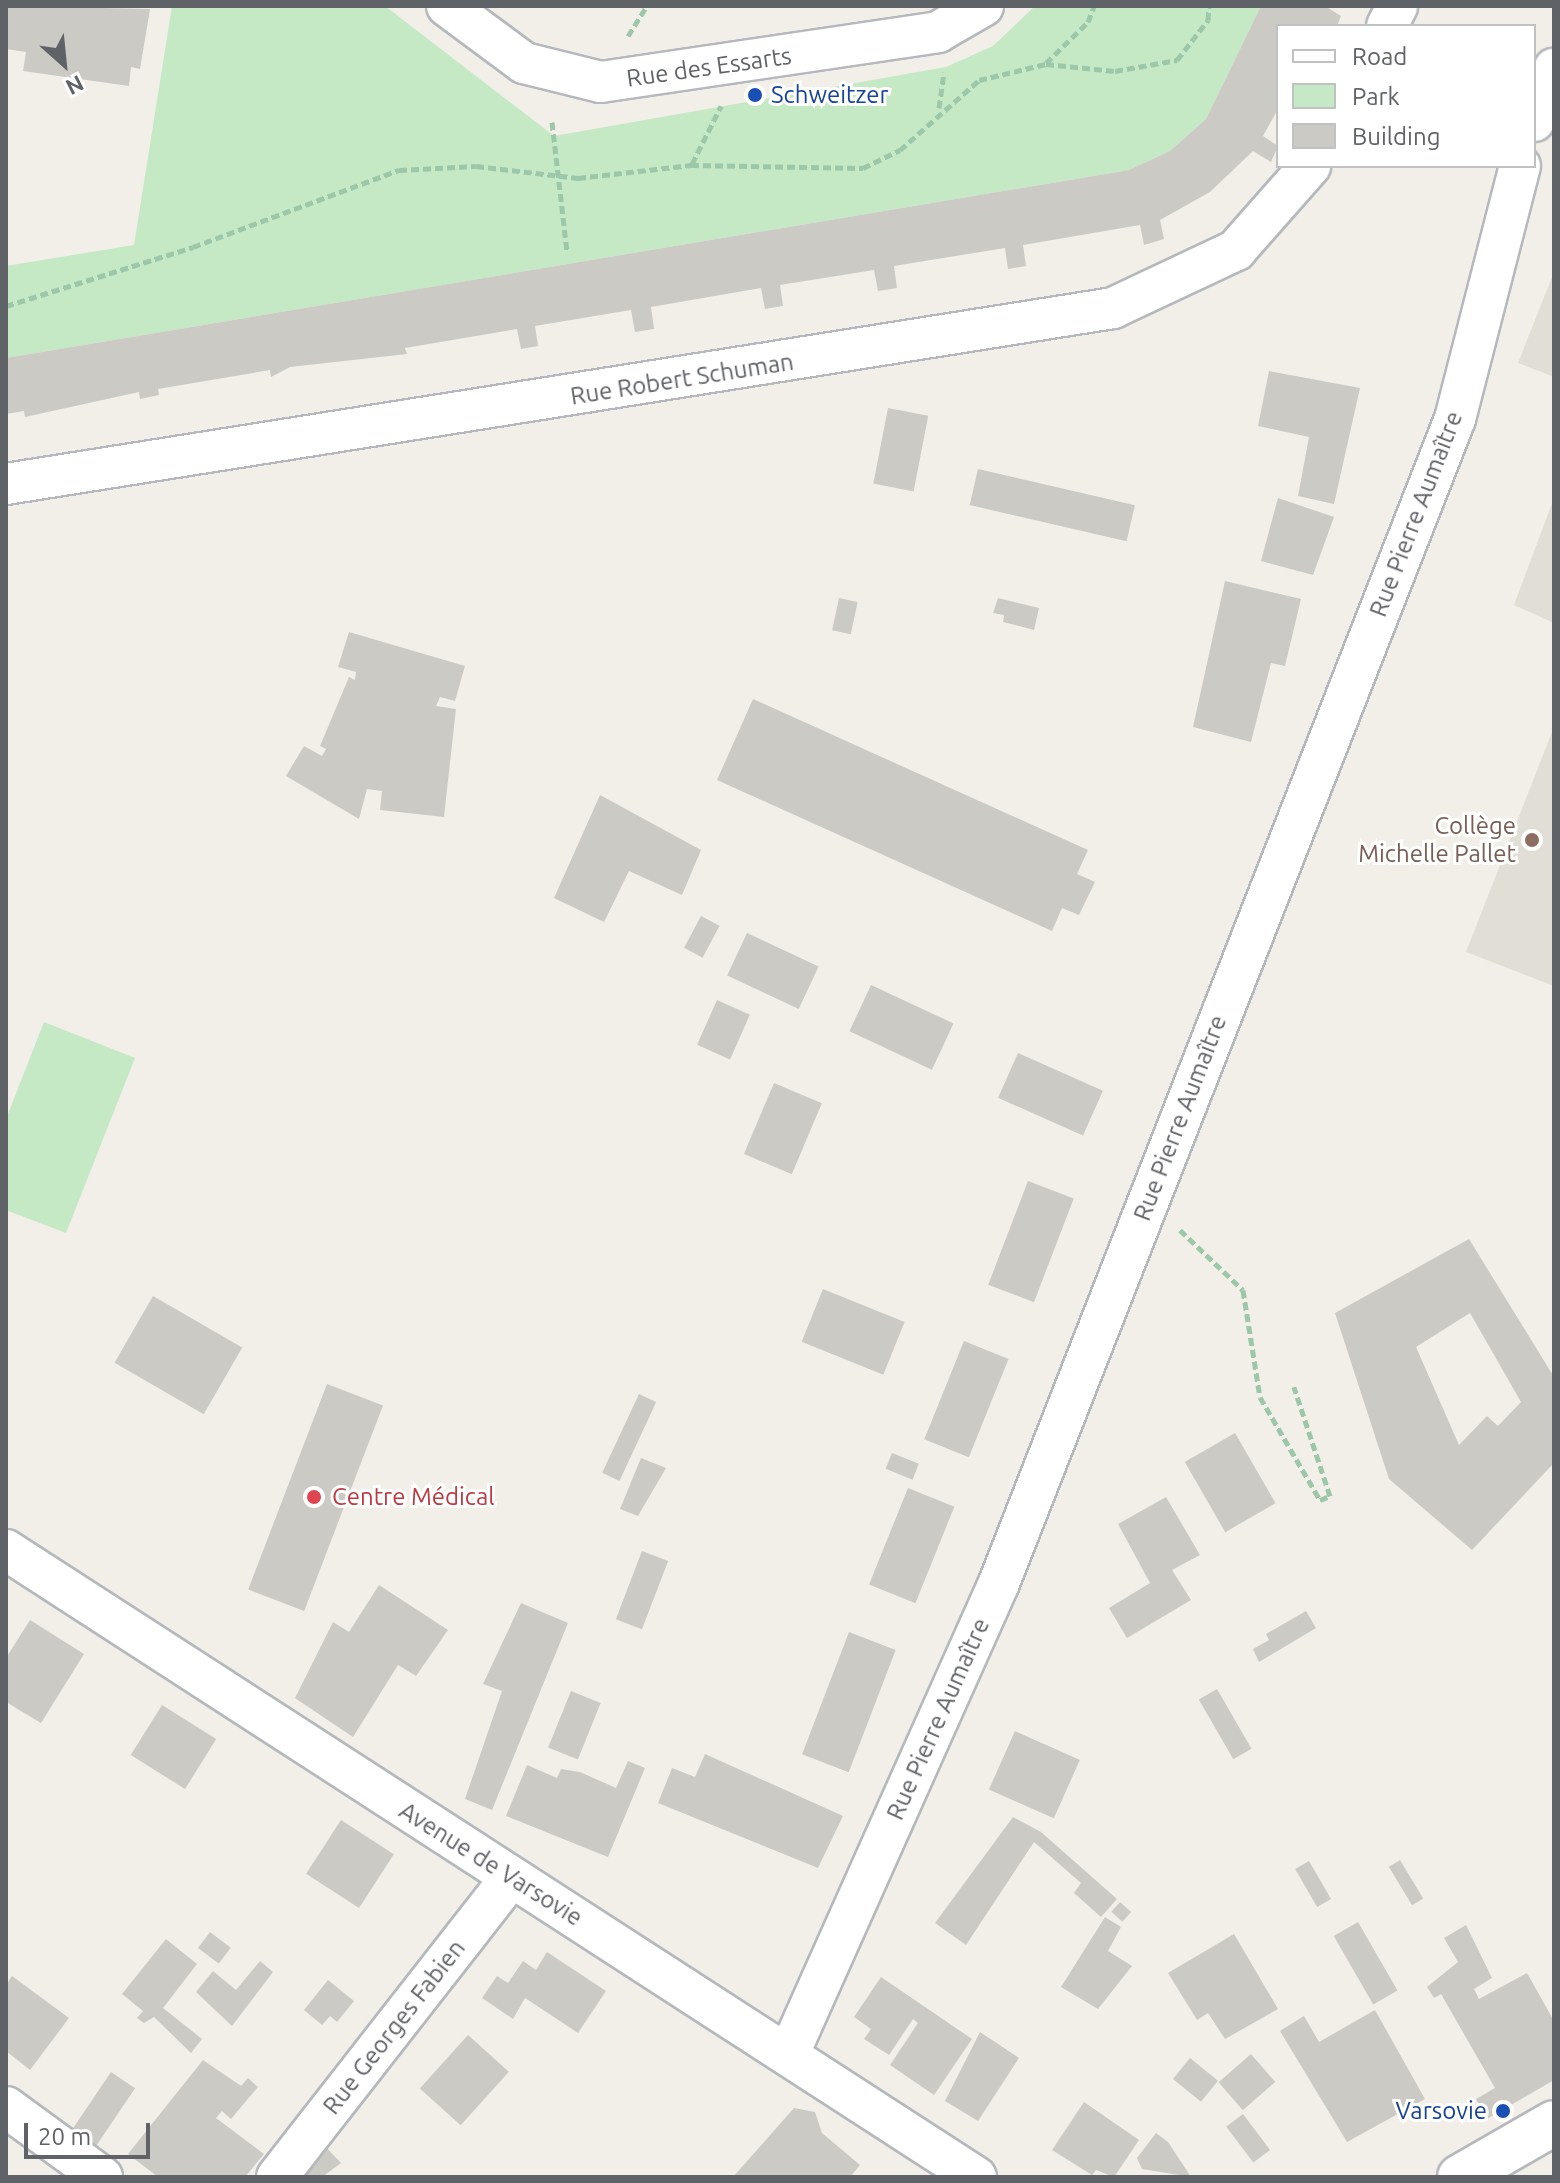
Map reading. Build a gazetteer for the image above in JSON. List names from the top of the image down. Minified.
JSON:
{"streets":{"street":["Rue des Essarts","Rue Robert Schuman","Rue Pierre Aumaître","Avenue de Varsovie","Rue Georges Fabien"]},"crossings":[["Rue Pierre Aumaître","Avenue de Varsovie"],["Avenue de Varsovie","Rue Georges Fabien"]],"places":["Schweitzer","Collège Michelle Pallet","Centre Médical","Varsovie"],"legend":["Road","Park","Building"],"scale_bar":"20 m","north":"bottom right"}
